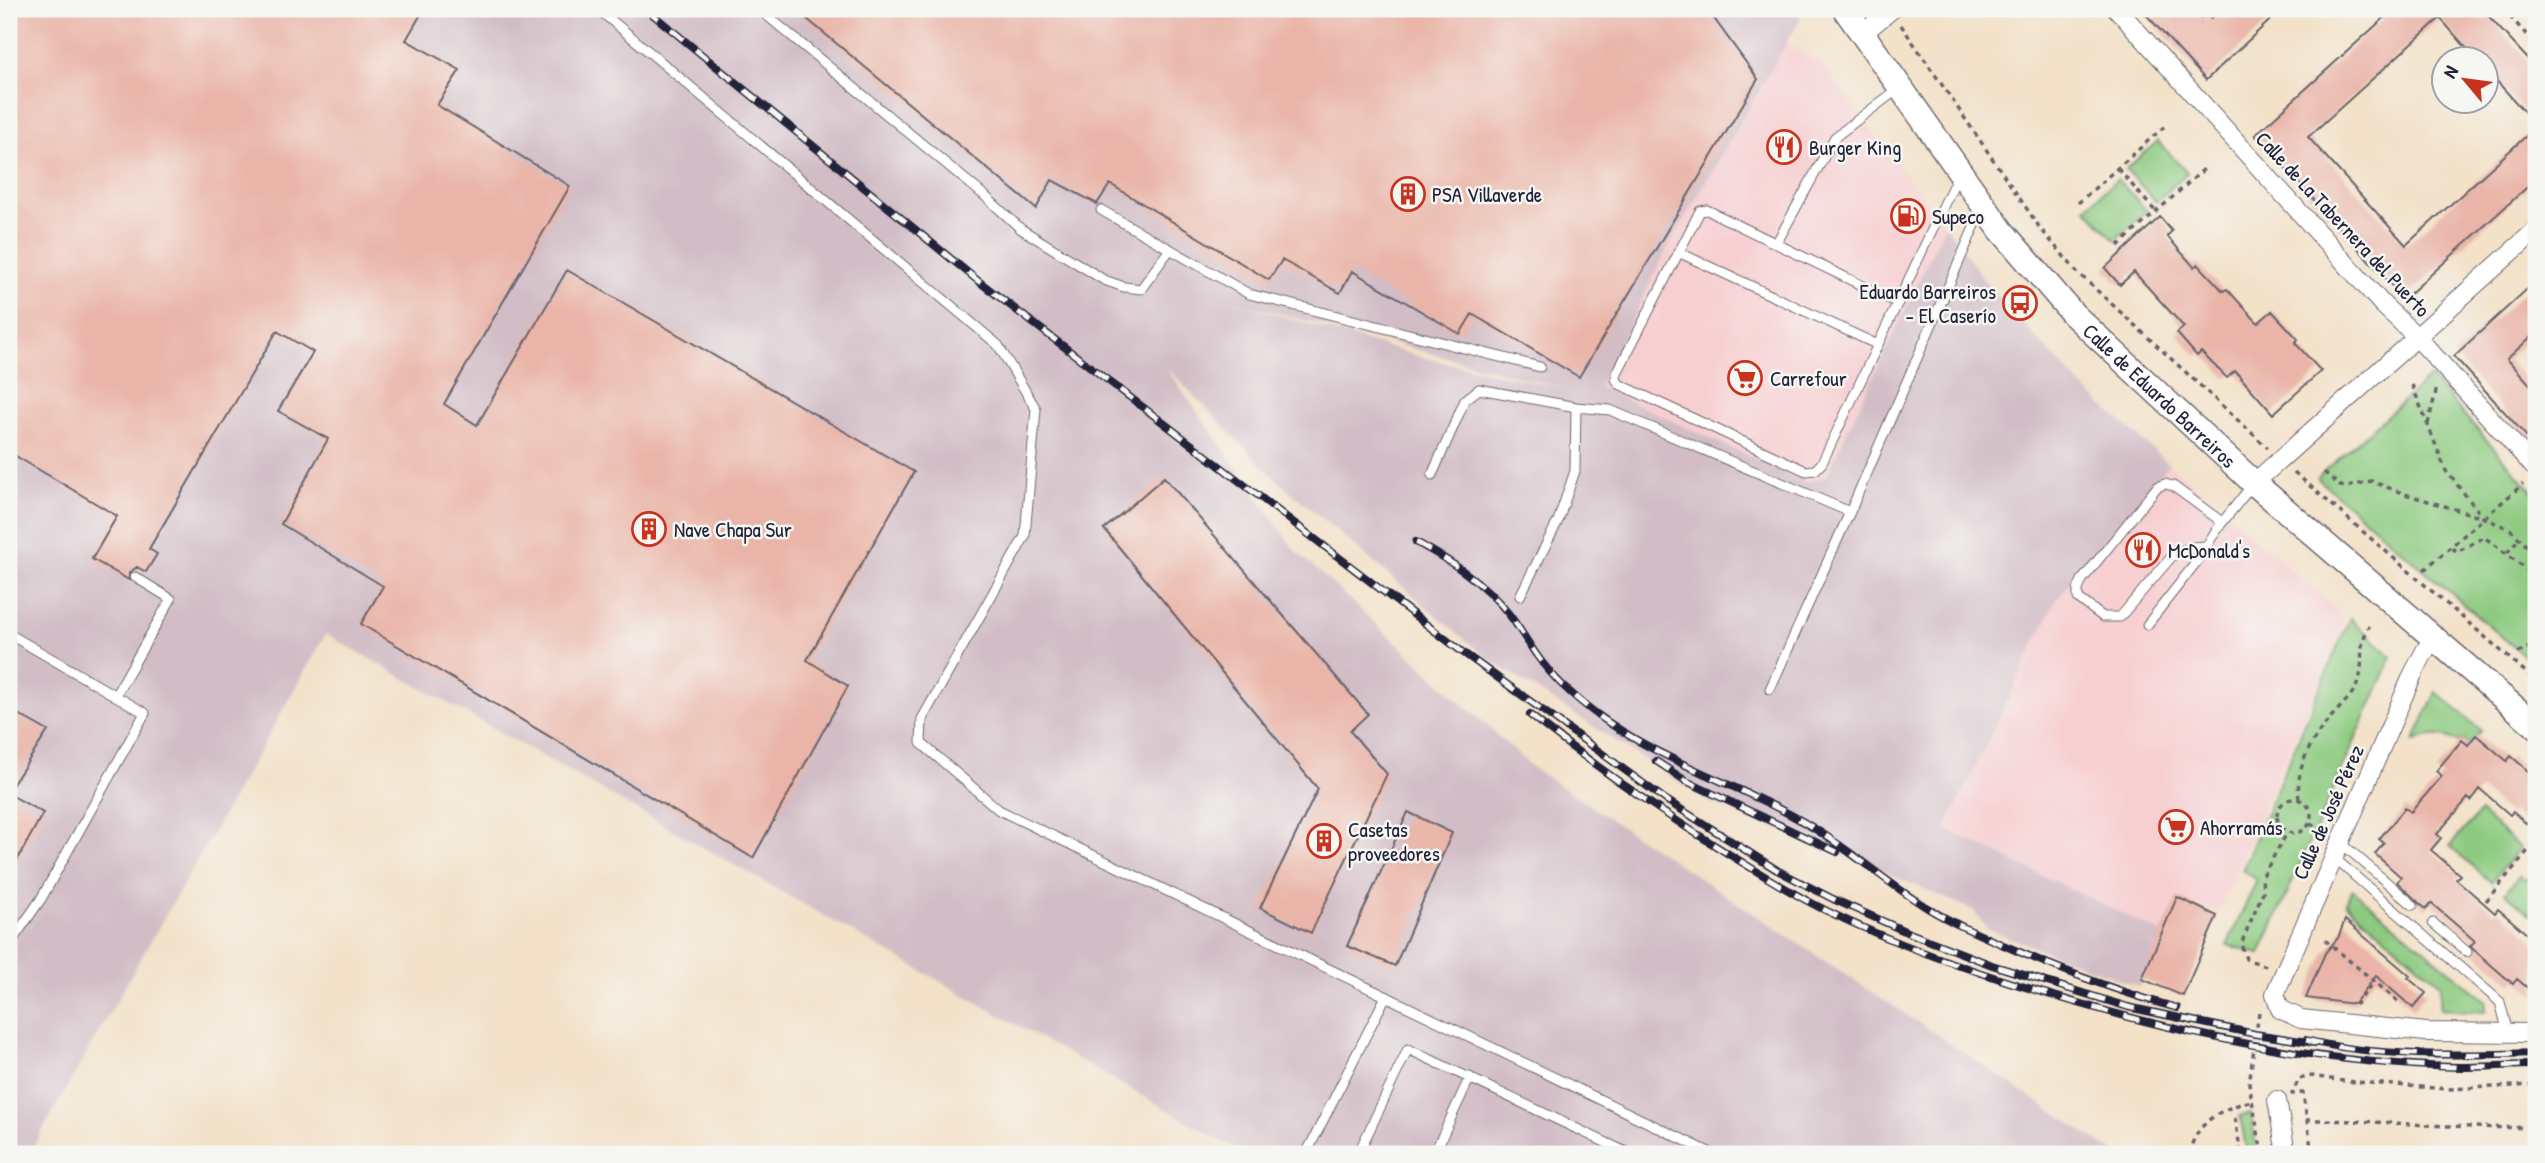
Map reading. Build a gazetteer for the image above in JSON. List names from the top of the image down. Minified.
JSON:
{"streets":{"street":["Calle de La Tabernera del Puerto","Calle de Eduardo Barreiros","Calle de José Pérez"]},"crossings":[["Calle de Eduardo Barreiros","Calle de José Pérez"]],"places":{"restaurant":["Burger King","McDonald's"],"building":["PSA Villaverde","Nave Chapa Sur","Casetas proveedores"],"fuel station":["Supeco"],"bus stop":["Eduardo Barreiros - El Caserío"],"supermarket":["Carrefour","Ahorramás"]},"north":"top left"}
